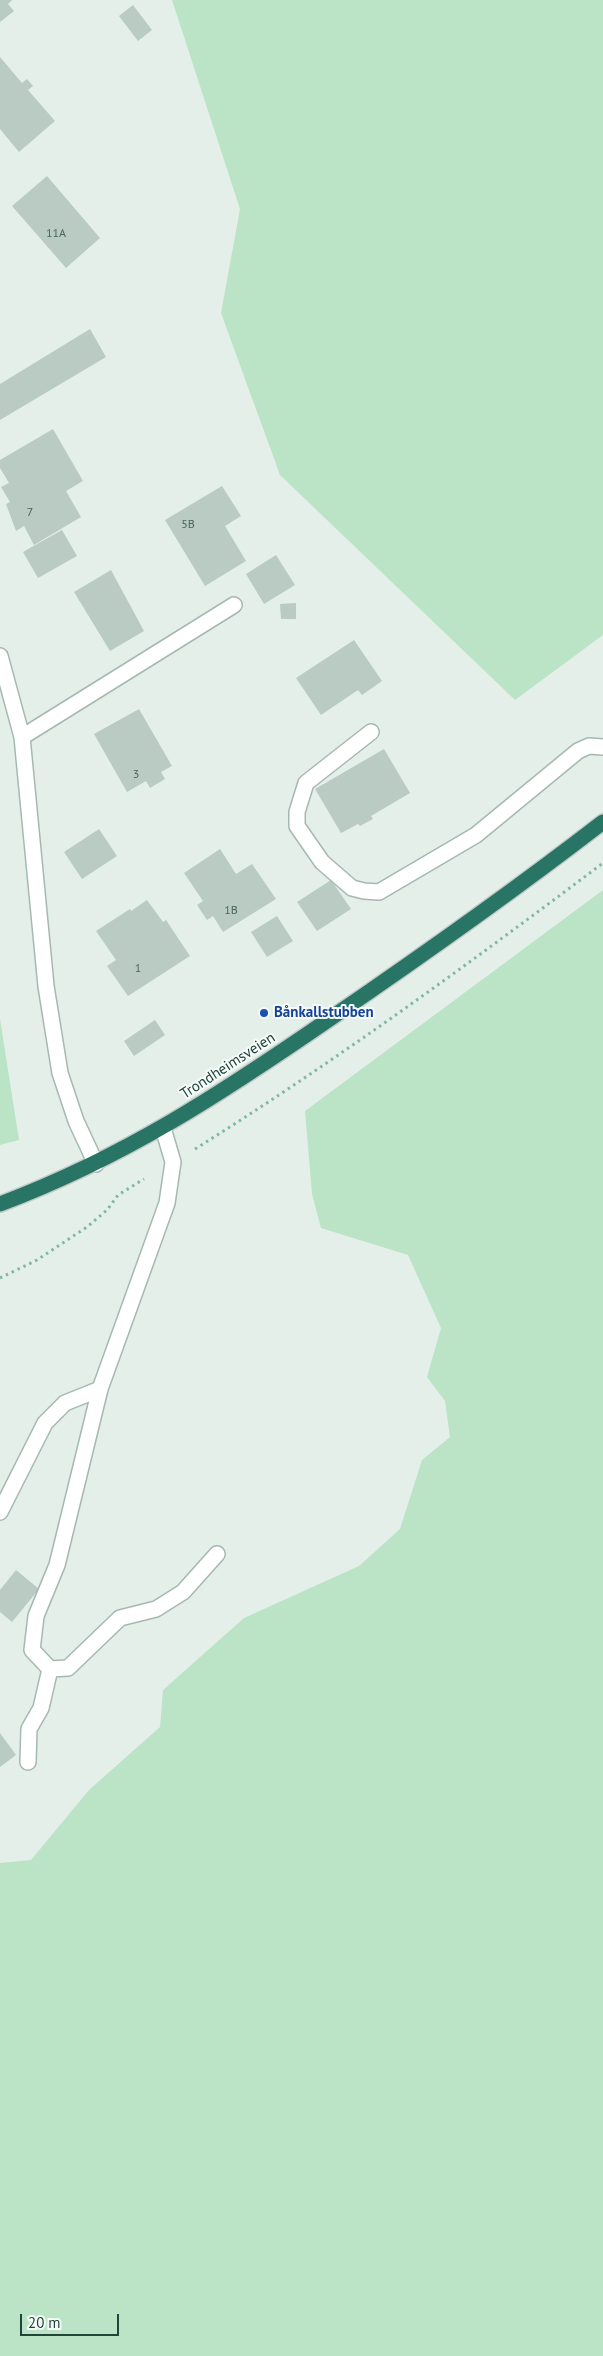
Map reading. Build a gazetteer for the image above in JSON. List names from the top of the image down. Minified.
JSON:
{"streets":{"highway":["Trondheimsveien"]},"places":["Bånkallstubben"],"house_numbers":["11A","7","5B","3","1B","1"],"scale_bar":"20 m"}
